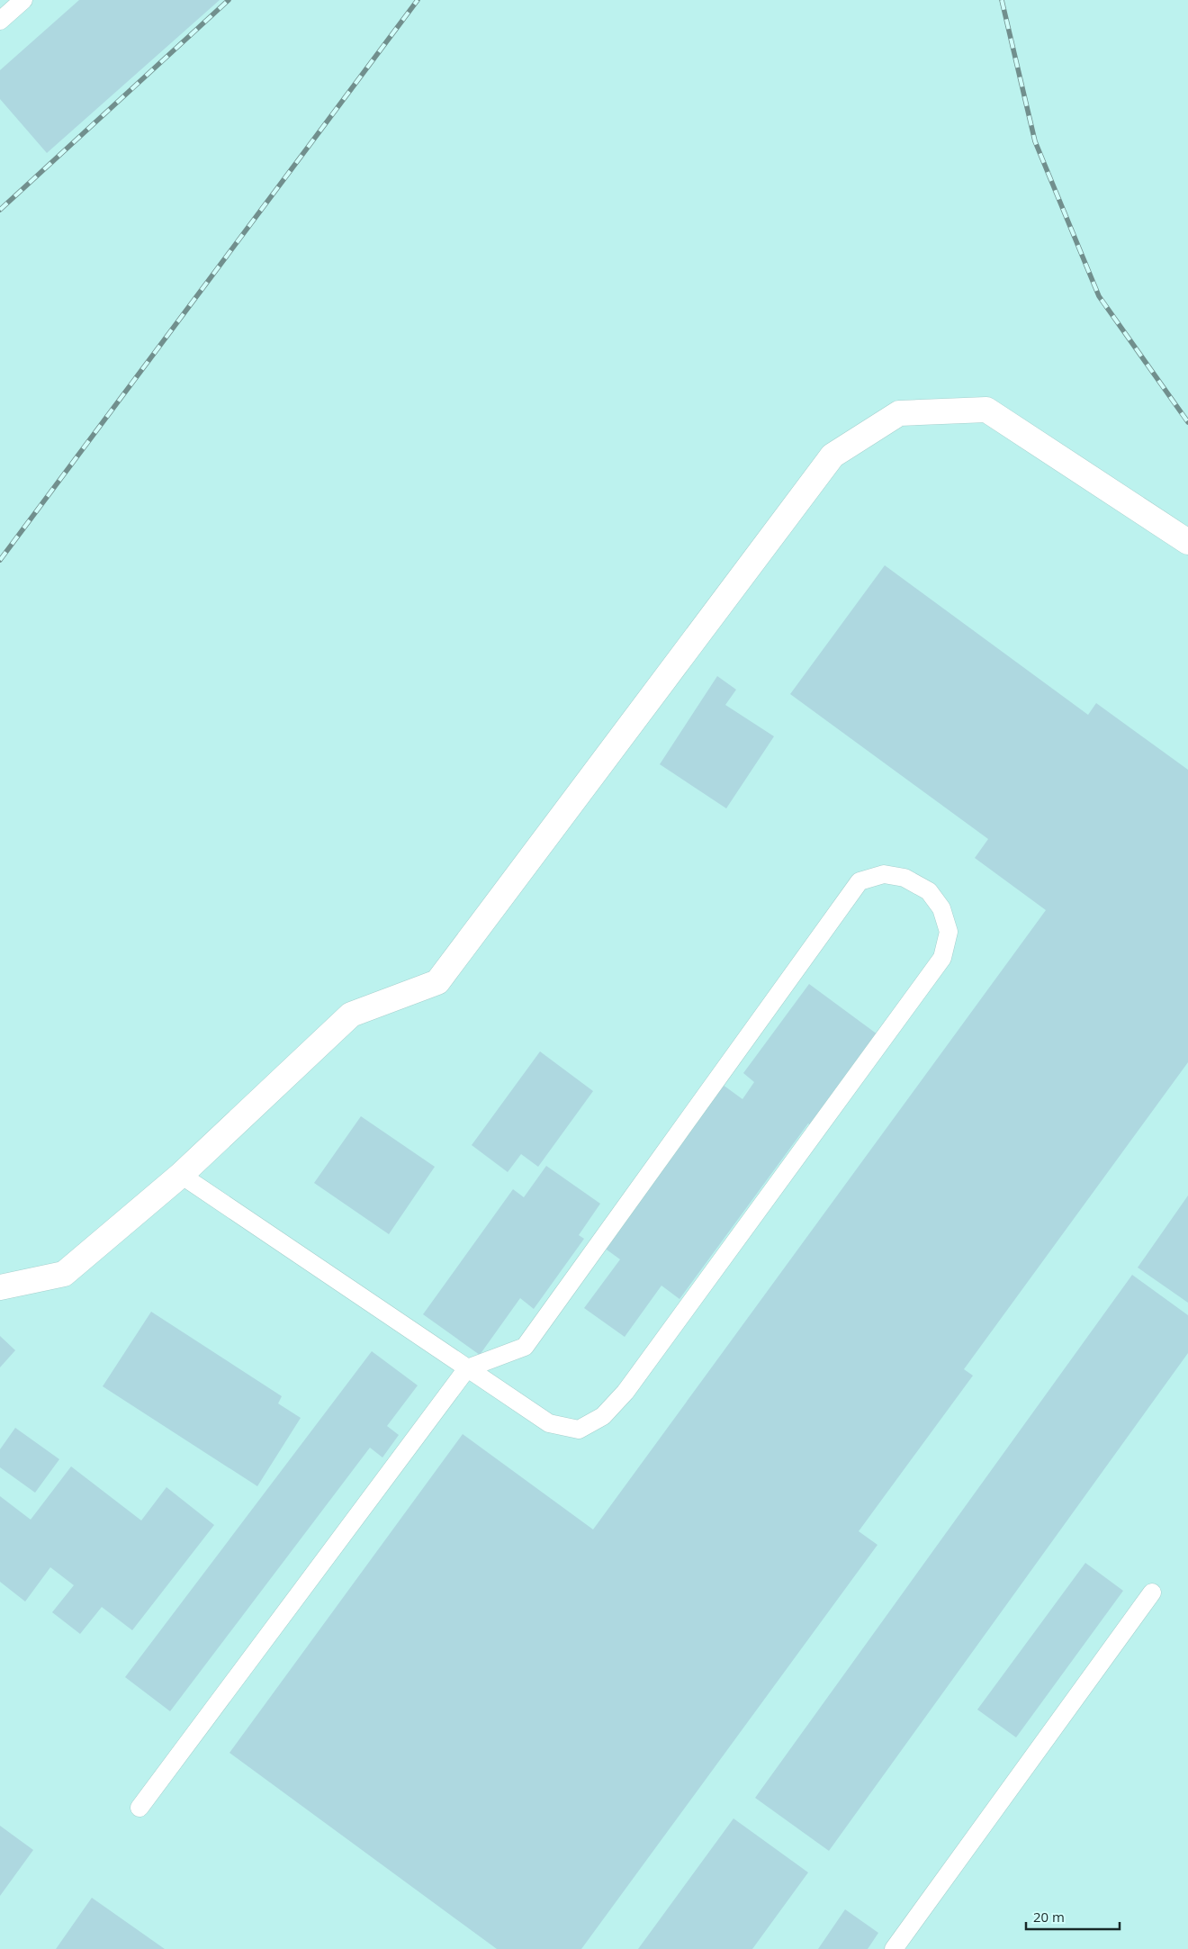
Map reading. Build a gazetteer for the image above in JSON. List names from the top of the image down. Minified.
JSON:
{"scale_bar":"20 m"}
